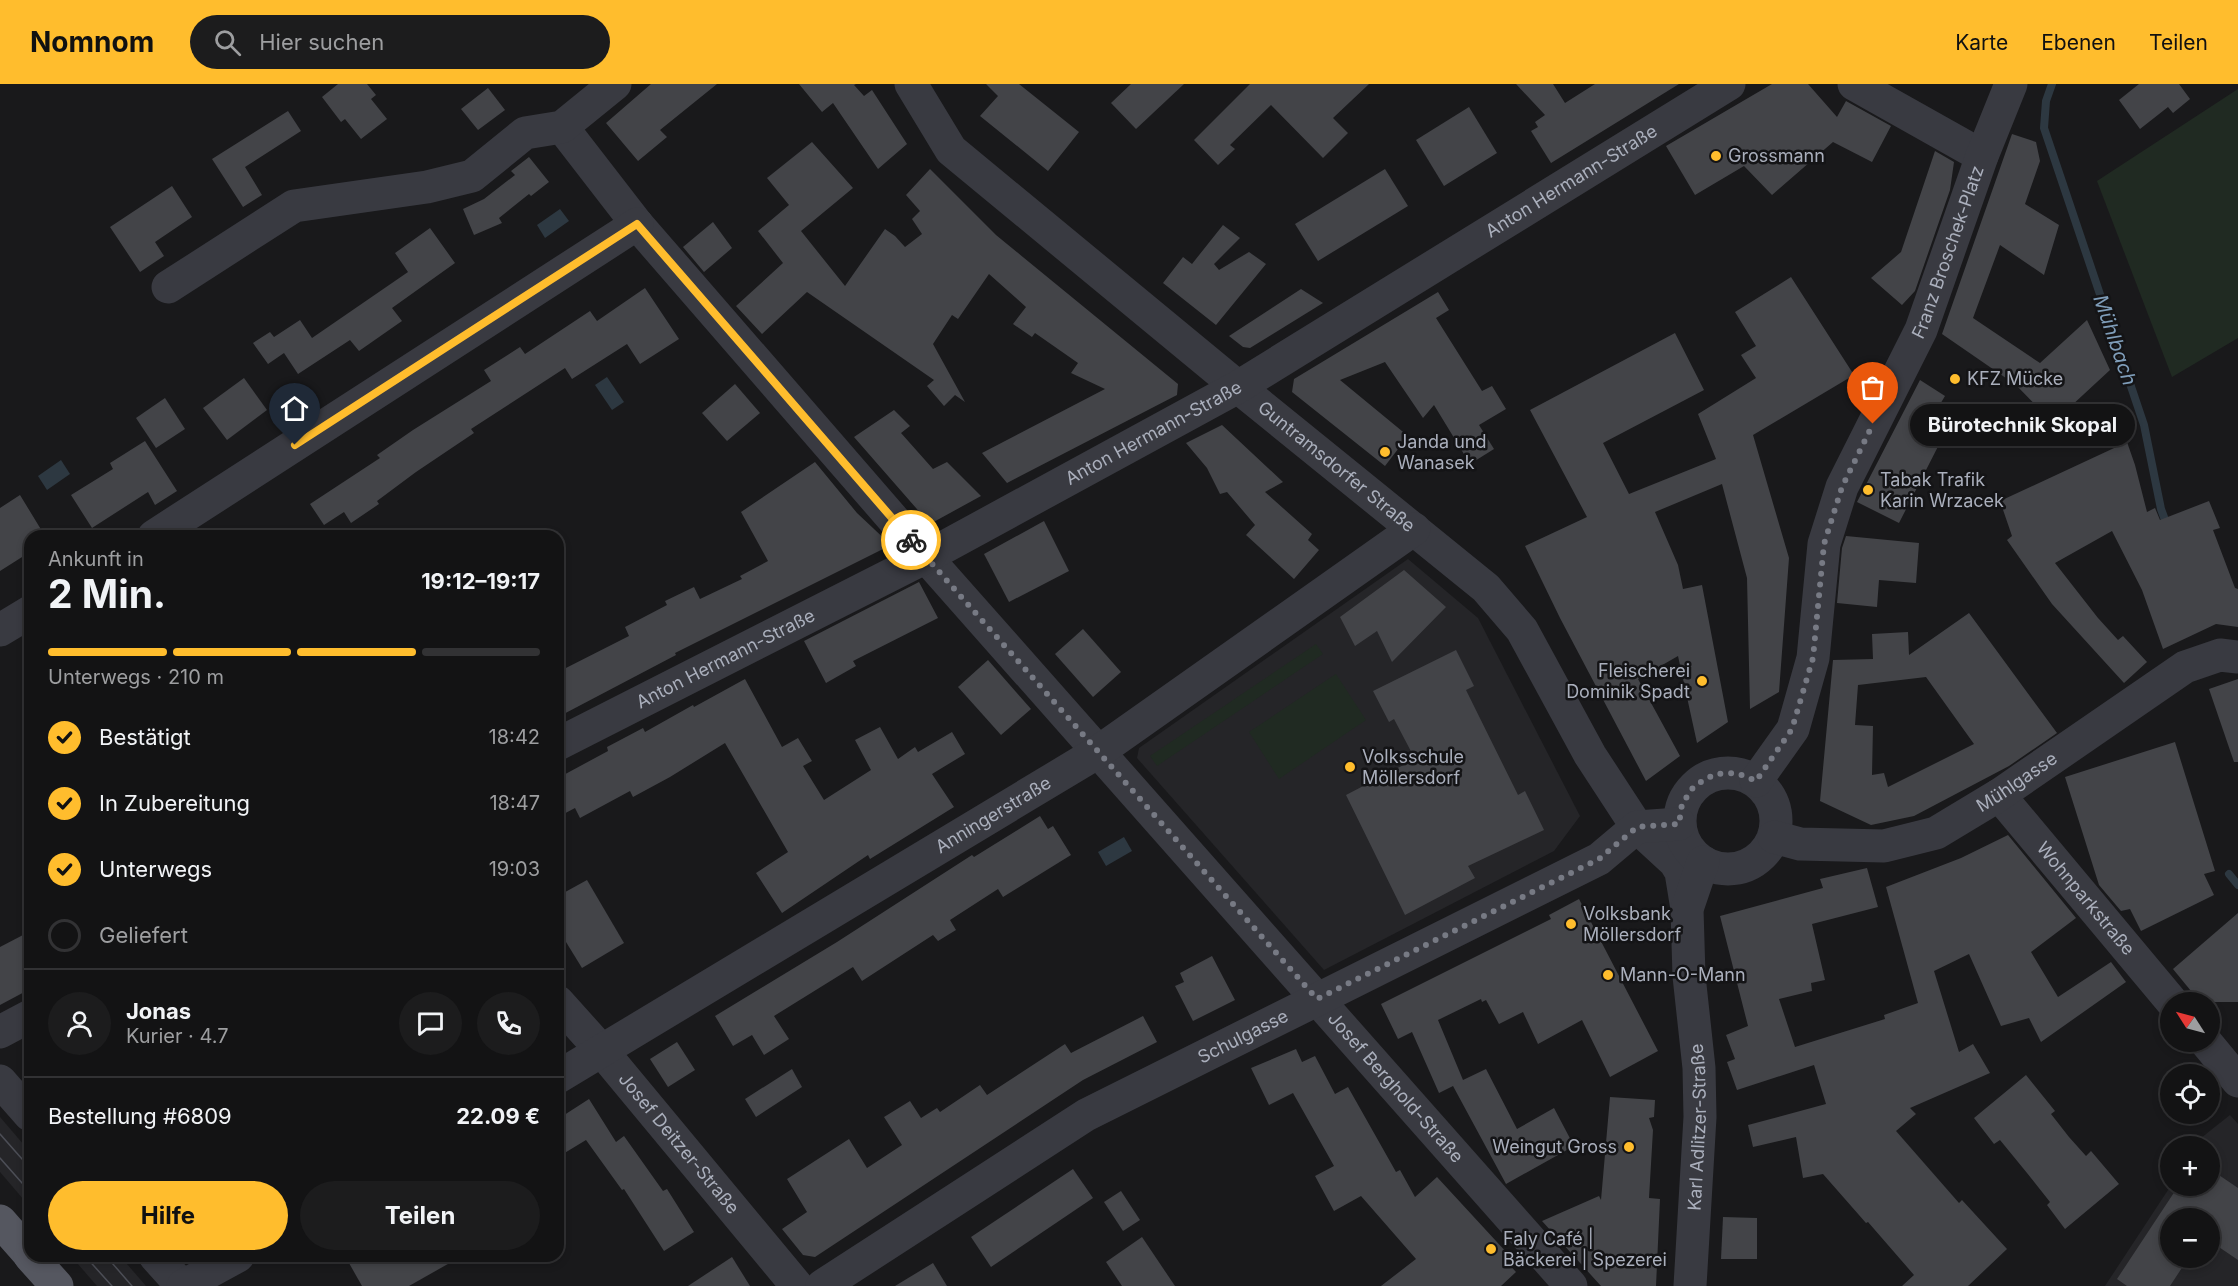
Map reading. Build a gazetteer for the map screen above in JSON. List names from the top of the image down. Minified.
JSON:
{"streets":{"street":["Anton Hermann-Straße","Franz Broschek-Platz","Guntramsdorfer Straße","Mühlgasse","Anningerstraße","Wohnparkstraße","Schulgasse","Josef Berghold-Straße","Karl Adlitzer-Straße","Josef Deitzer-Straße"]},"crossings":[["Anton Hermann-Straße","Guntramsdorfer Straße"],["Anton Hermann-Straße","Josef Berghold-Straße"],["Franz Broschek-Platz","Mühlgasse"],["Franz Broschek-Platz","Karl Adlitzer-Straße"],["Guntramsdorfer Straße","Anningerstraße"],["Guntramsdorfer Straße","Schulgasse"],["Guntramsdorfer Straße","Karl Adlitzer-Straße"],["Mühlgasse","Wohnparkstraße"],["Mühlgasse","Karl Adlitzer-Straße"],["Anningerstraße","Josef Berghold-Straße"],["Anningerstraße","Josef Deitzer-Straße"],["Schulgasse","Josef Berghold-Straße"]],"water":["Mühlbach"],"places":["Grossmann","KFZ Mücke","Bürotechnik Skopal","Janda und Wanasek","Tabak Trafik Karin Wrzacek","Fleischerei Dominik Spadt","Volksschule Möllersdorf","Volksbank Möllersdorf","Mann-O-Mann","Weingut Gross","Faly Café | Bäckerei | Spezerei"],"north":"top left","page":{"header":"Nomnom","search":"Hier suchen","nav":["Karte","Ebenen","Teilen"],"bubble":"Bürotechnik Skopal","heading":["2 Min.","Ankunft in","19:12–19:17"],"panel":["Jonas","Kurier · 4.7","Bestellung #6809","22.09 €"],"bar":"Unterwegs · 210 m","list":[["Bestätigt","18:42"],["In Zubereitung","18:47"],["Unterwegs","19:03"],"Geliefert"],"map_buttons":["+","−"],"buttons":["Hilfe","Teilen"]}}
